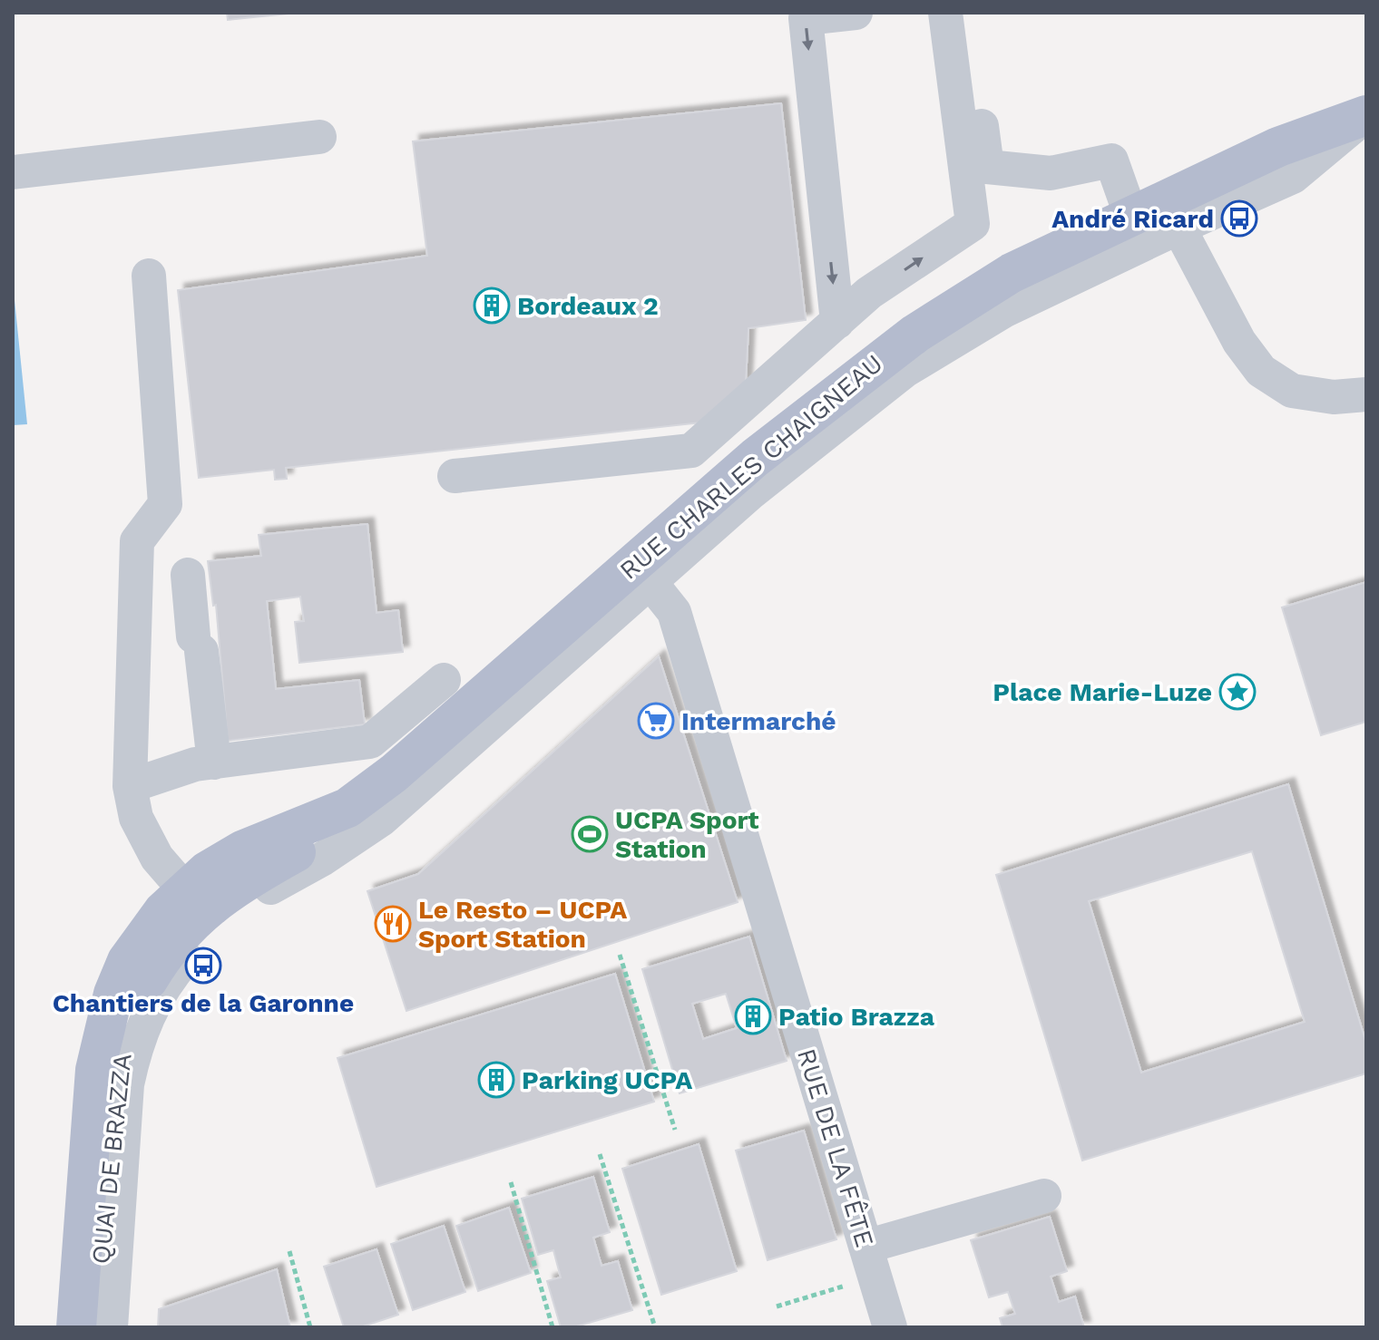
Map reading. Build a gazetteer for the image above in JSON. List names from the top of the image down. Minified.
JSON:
{"streets":{"main road":["RUE CHARLES CHAIGNEAU","QUAI DE BRAZZA"],"street":["RUE DE LA FÊTE"]},"crossings":[["RUE CHARLES CHAIGNEAU","RUE DE LA FÊTE"],["RUE CHARLES CHAIGNEAU","QUAI DE BRAZZA"]],"places":{"bus stop":["André Ricard","Chantiers de la Garonne"],"building":["Bordeaux 2","Patio Brazza","Parking UCPA"],"place":["Place Marie-Luze"],"supermarket":["Intermarché"],"sports":["UCPA Sport Station"],"restaurant":["Le Resto – UCPA Sport Station"]}}
